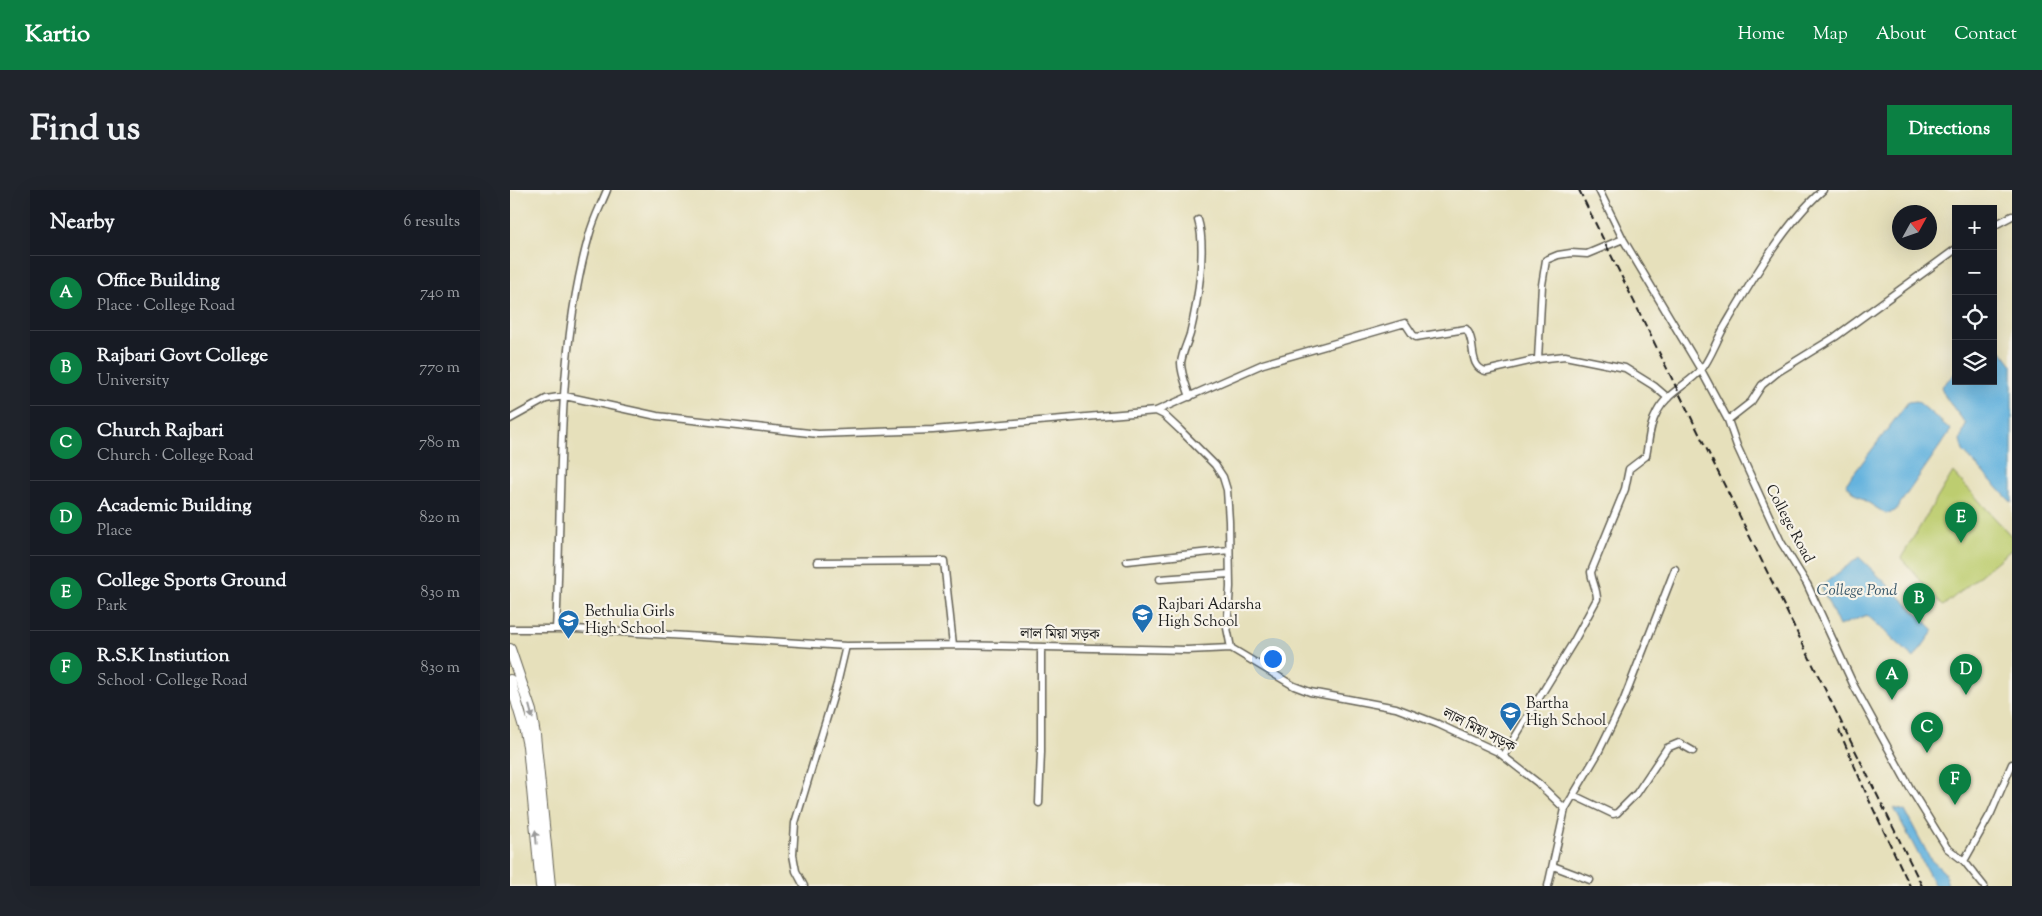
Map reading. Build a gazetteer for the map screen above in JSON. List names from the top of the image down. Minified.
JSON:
{"streets":{"street":["College Road","লাল মিয়া সড়ক"]},"water":["College Pond"],"places":{"school or university":["Rajbari Adarsha High School","Bethulia Girls High School","Bartha High School"]},"north":"top right","page":{"header":"Kartio","nav":["Home","Map","About","Contact"],"title":"Find us","buttons":"Directions","heading":["Nearby","6 results"],"map_buttons":["+","−"],"list":[{"mark":"A","name":"Office Building","note":"Place · College Road","value":"740 m"},{"mark":"B","name":"Rajbari Govt College","note":"University","value":"770 m"},{"mark":"C","name":"Church Rajbari","note":"Church · College Road","value":"780 m"},{"mark":"D","name":"Academic Building","note":"Place","value":"820 m"},{"mark":"E","name":"College Sports Ground","note":"Park","value":"830 m"},{"mark":"F","name":"R.S.K Instiution","note":"School · College Road","value":"830 m"}],"pins":["E","B","D","A","C","F"]}}
